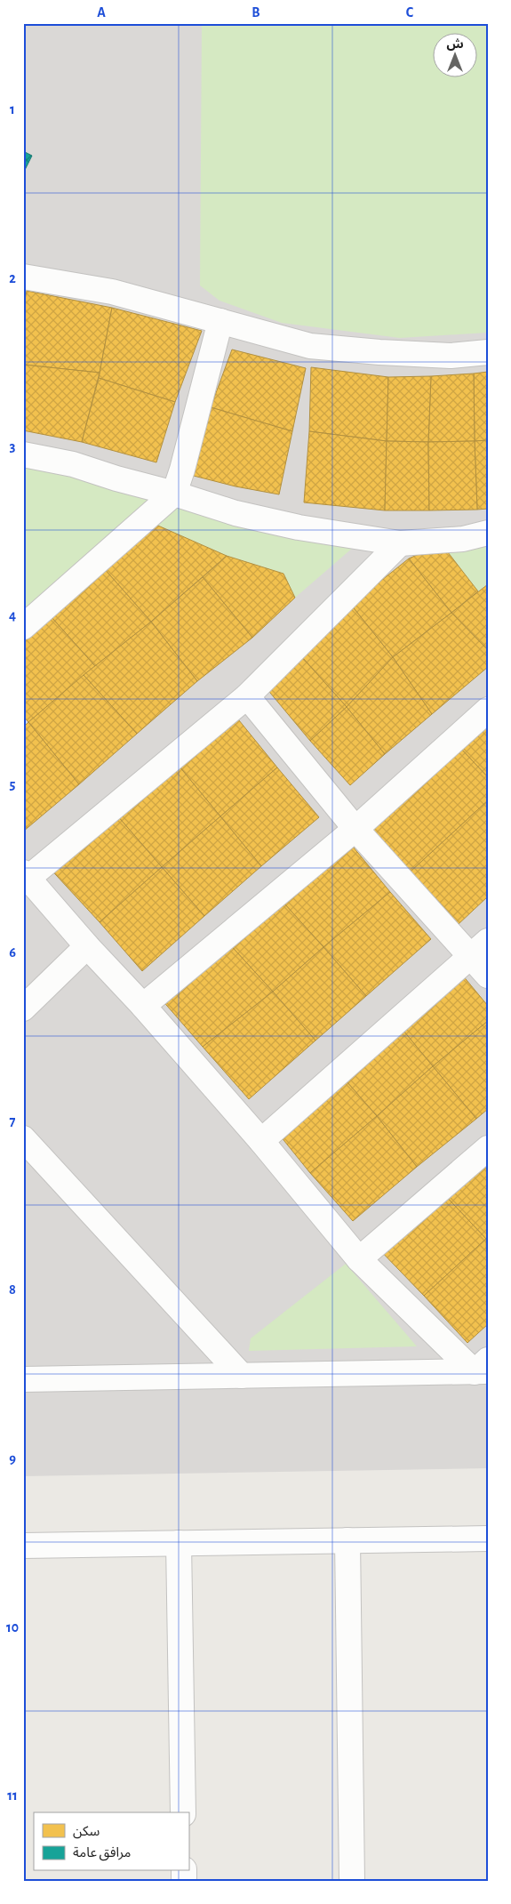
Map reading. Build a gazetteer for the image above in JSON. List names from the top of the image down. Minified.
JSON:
{"legend":["سكن","مرافق عامة"],"north":"top","grid":{"columns":["A","B","C"],"rows":["1","2","3","4","5","6","7","8","9","10","11"]}}
